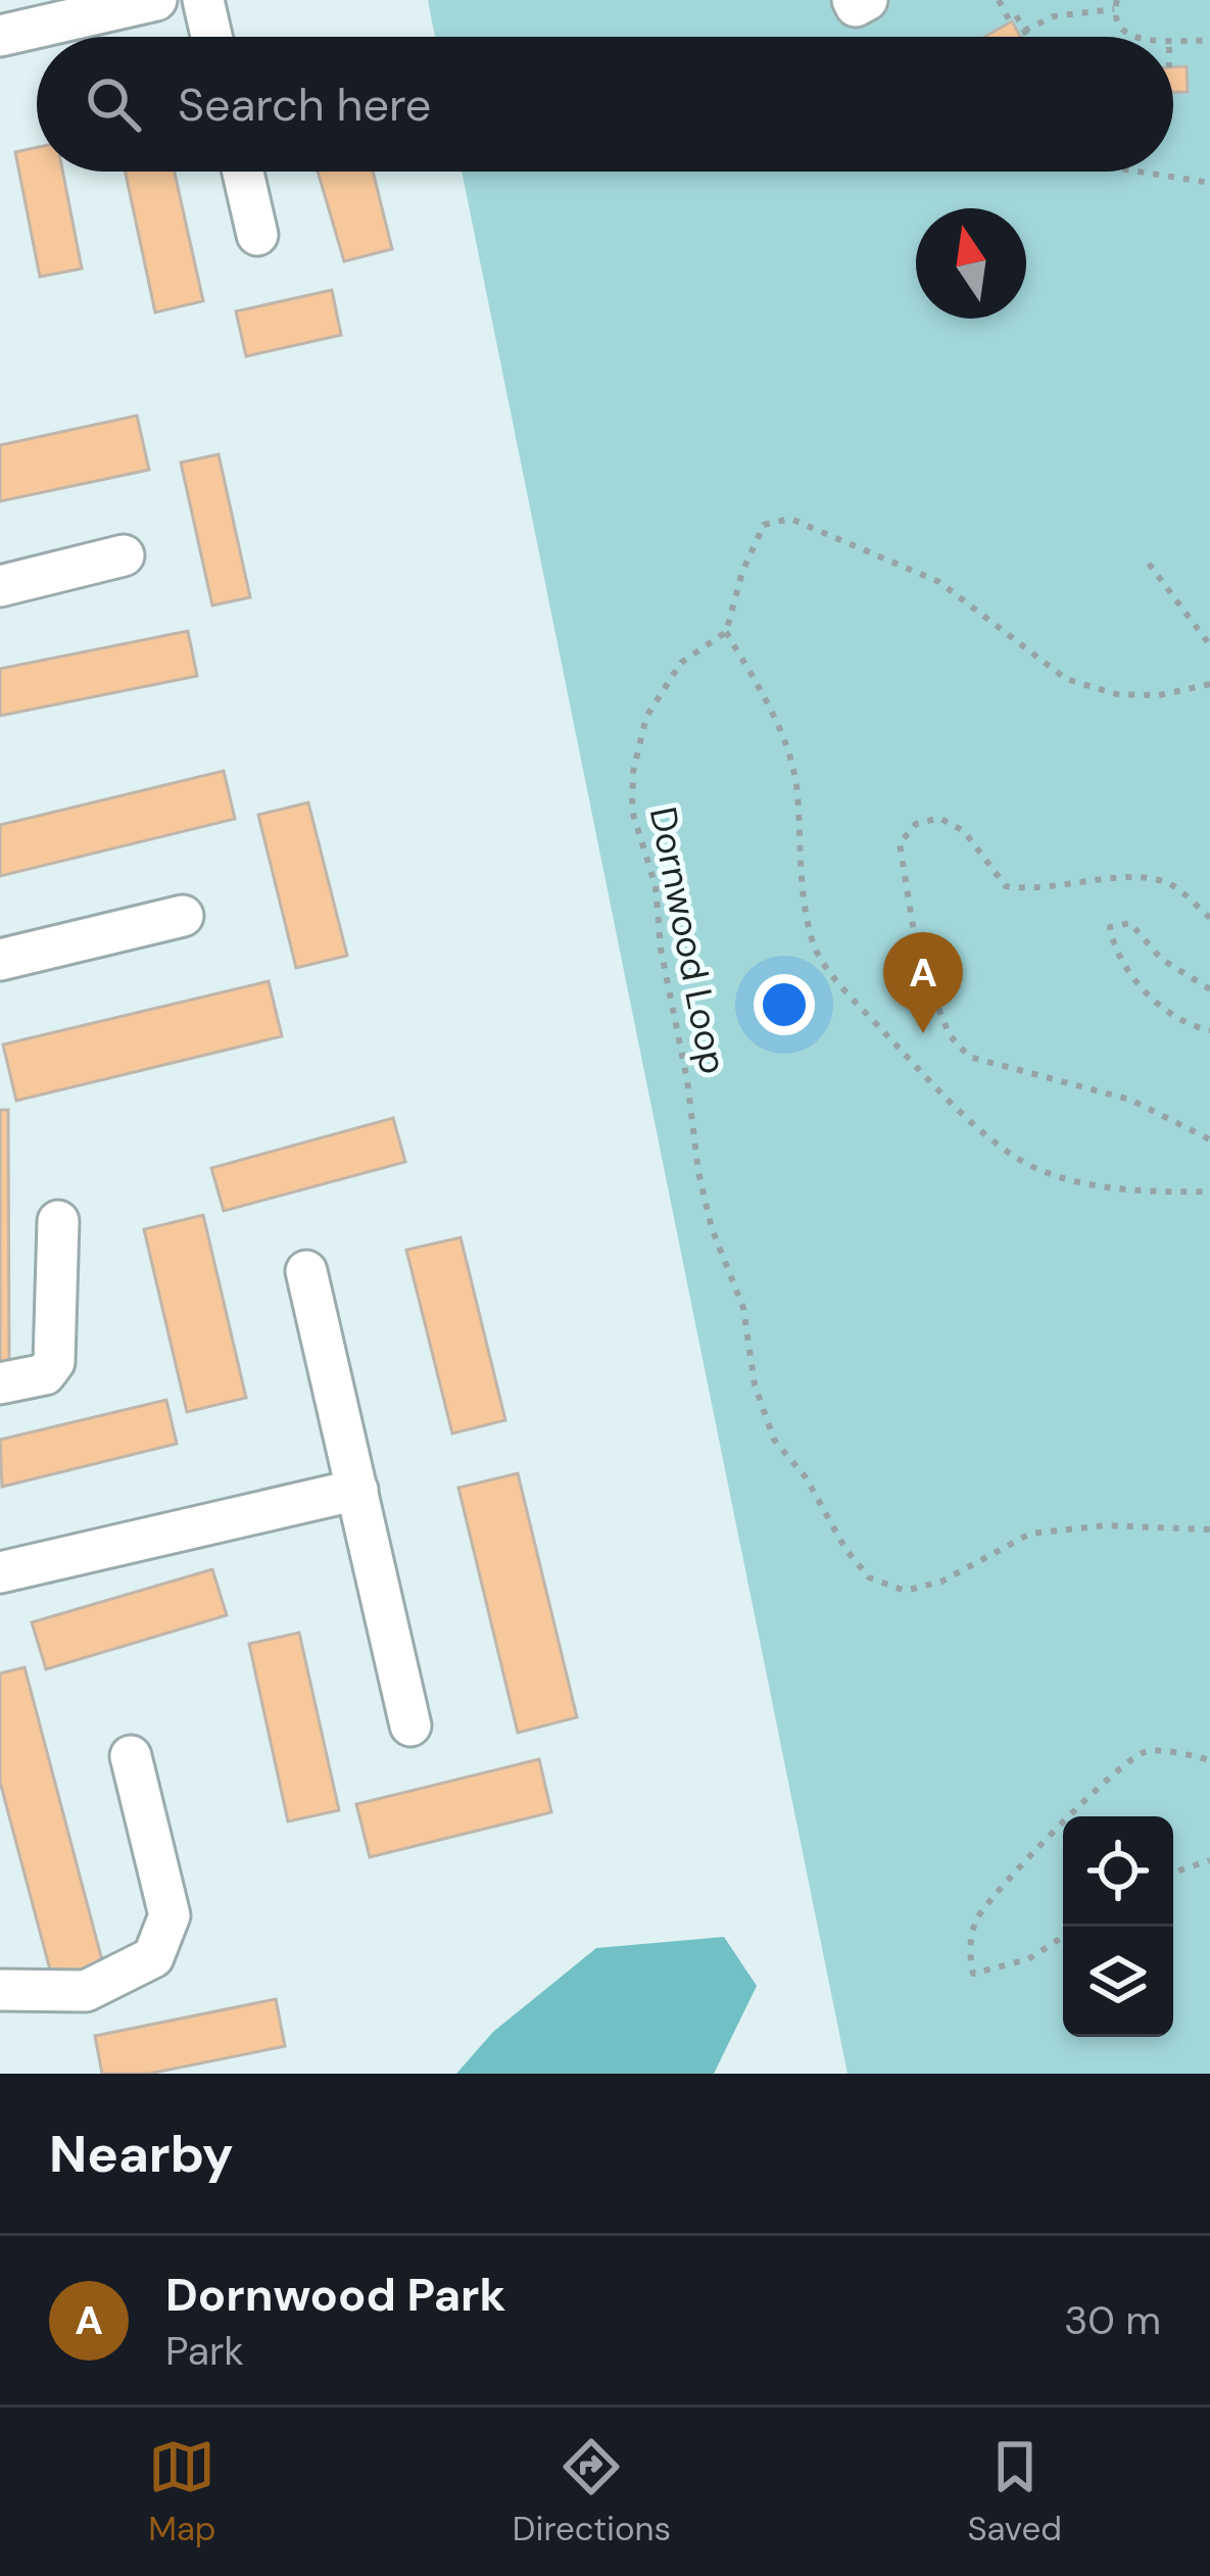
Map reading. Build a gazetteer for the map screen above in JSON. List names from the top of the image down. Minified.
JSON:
{"streets":{"path":["Dornwood Loop"]},"north":"top","page":{"search":"Search here","pins":"A","heading":"Nearby","list":[{"mark":"A","name":"Dornwood Park","note":"Park","value":"30 m"}],"nav":["Map","Directions","Saved"]}}
